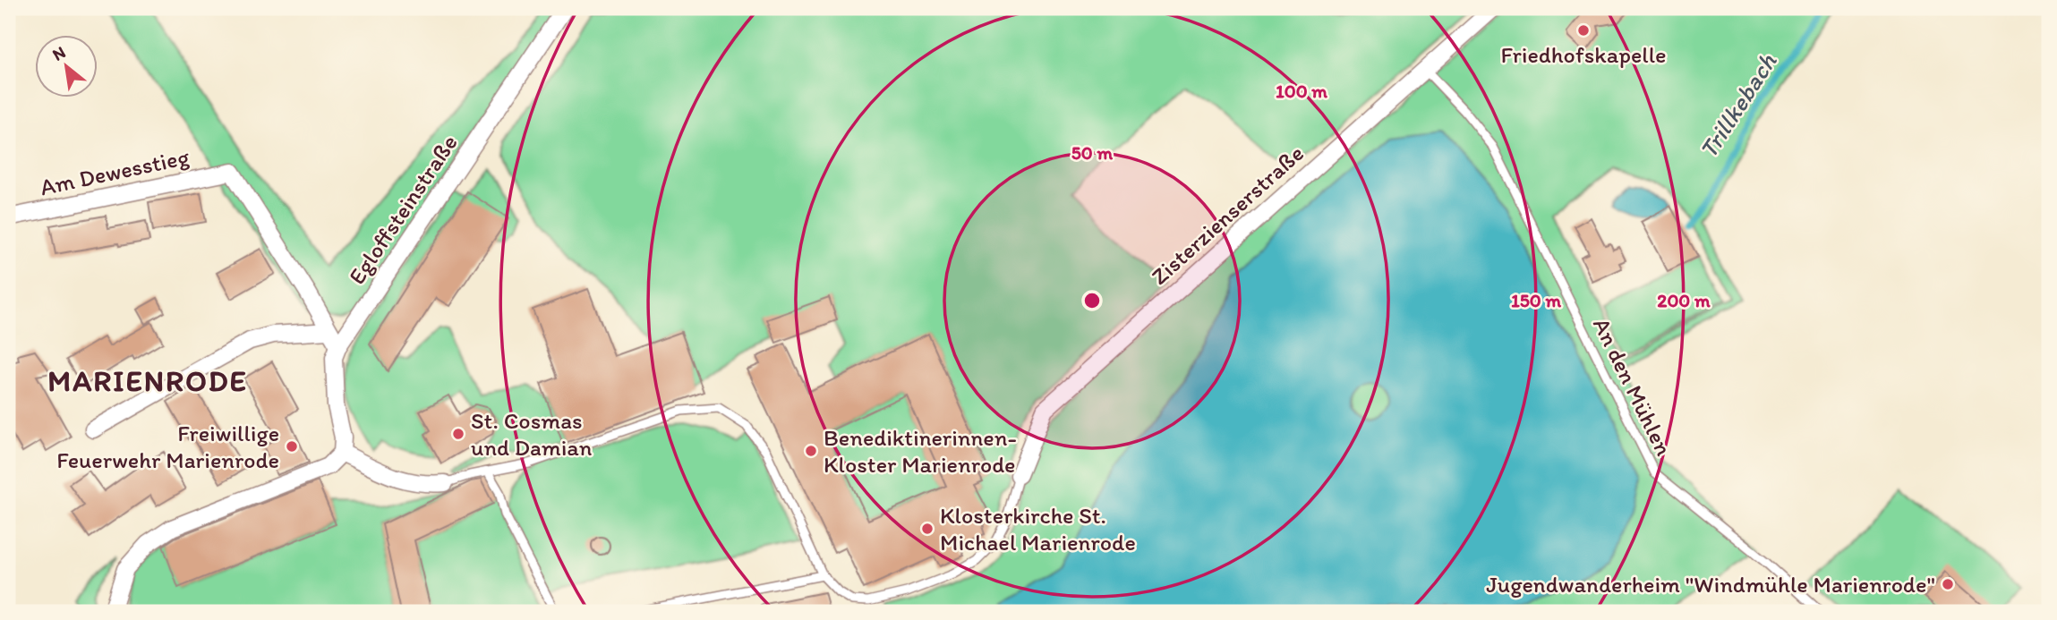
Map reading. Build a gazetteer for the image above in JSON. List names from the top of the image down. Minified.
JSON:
{"streets":{"street":["Am Dewesstieg","Egloffsteinstraße","Zisterzienserstraße"],"lane":["An den Mühlen"]},"crossings":[["Zisterzienserstraße","An den Mühlen"]],"districts":["MARIENRODE"],"water":["Trillkebach"],"places":["Friedhofskapelle","St. Cosmas und Damian","Freiwillige Feuerwehr Marienrode","Benediktinerinnen- Kloster Marienrode","Klosterkirche St. Michael Marienrode","Jugendwanderheim \"Windmühle Marienrode\""],"north":"top left","rings":["100 m","50 m","150 m","200 m"]}
